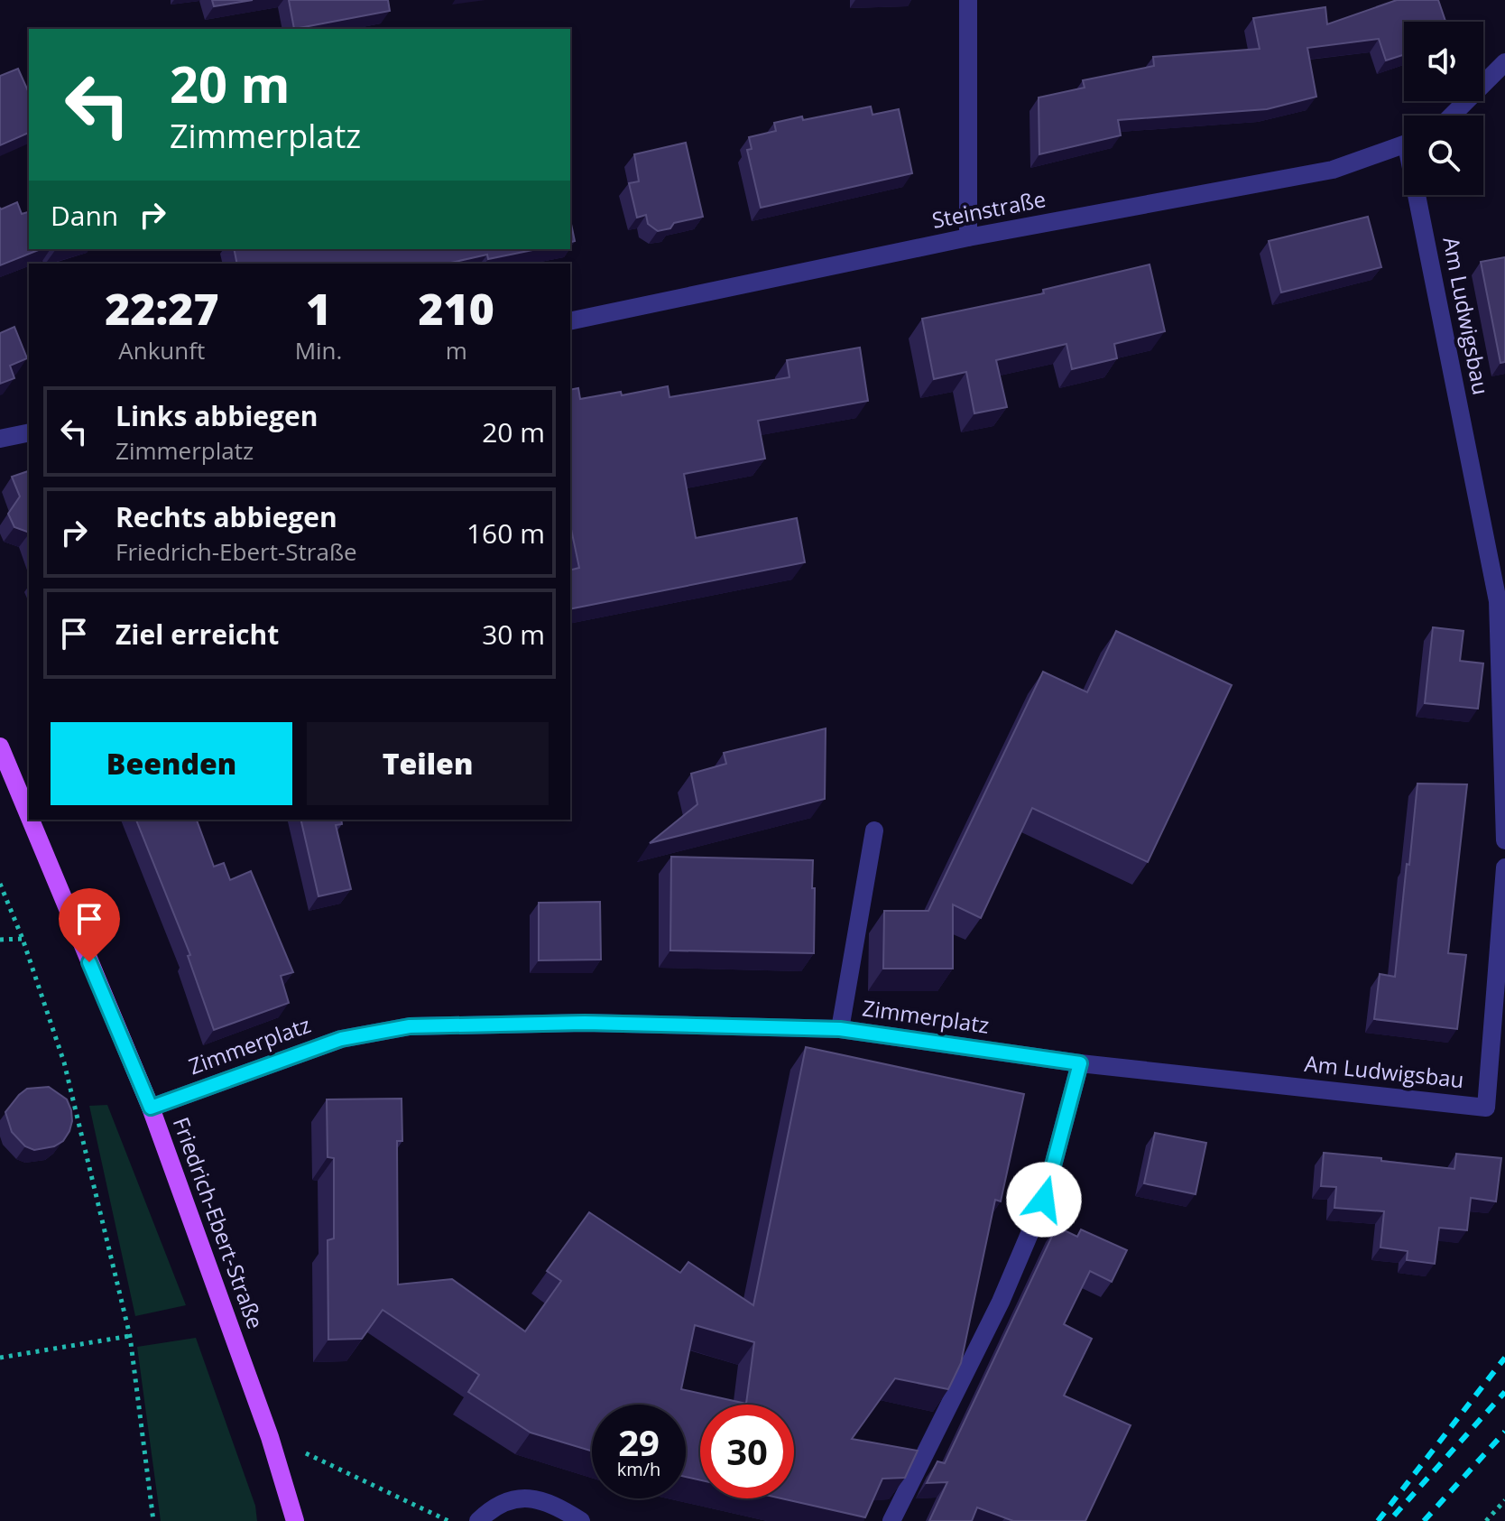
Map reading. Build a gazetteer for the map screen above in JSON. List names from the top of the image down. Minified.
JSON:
{"streets":{"main road":["Friedrich-Ebert-Straße"],"street":["Steinstraße","Am Ludwigsbau","Zimmerplatz"]},"crossings":[["Am Ludwigsbau","Zimmerplatz"],["Zimmerplatz","Friedrich-Ebert-Straße"]],"page":{"turn":["20 m","Zimmerplatz"],"then":"Dann","eta":["22:27","Ankunft","1","Min.","210","m"],"list":[{"name":"Links abbiegen","note":"Zimmerplatz","value":"20 m"},{"name":"Rechts abbiegen","note":"Friedrich-Ebert-Straße","value":"160 m"},{"name":"Ziel erreicht","value":"30 m"}],"buttons":["Beenden","Teilen"],"speed":"29 km/h","limit":"30"}}
